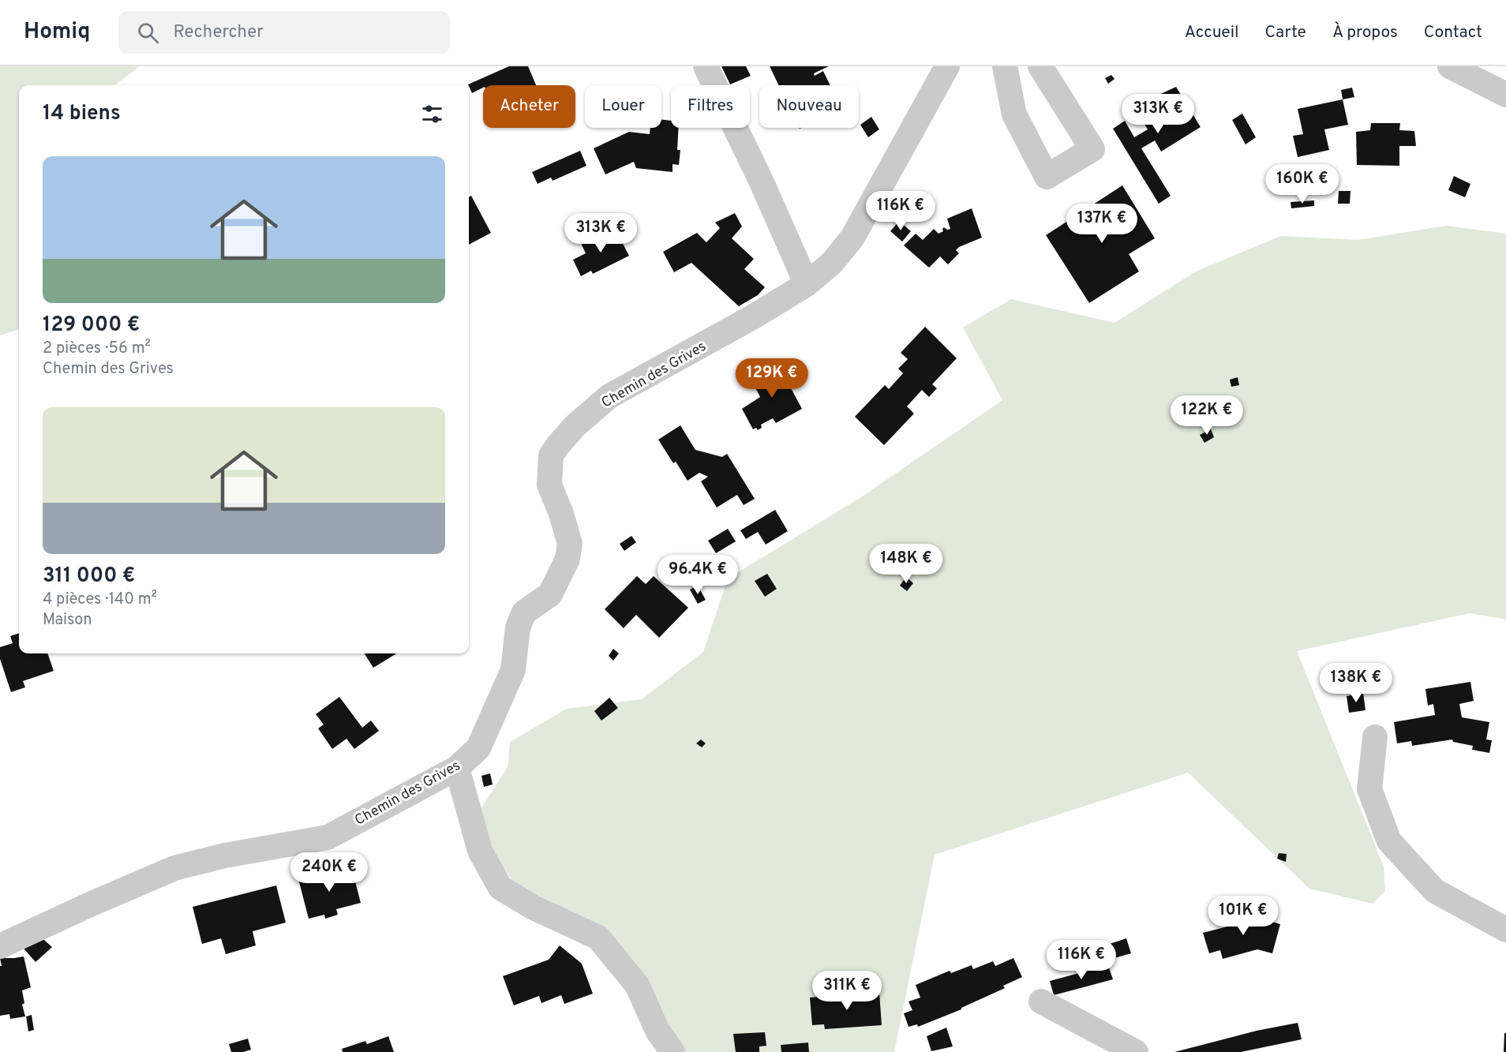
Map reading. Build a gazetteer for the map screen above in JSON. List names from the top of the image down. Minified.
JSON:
{"streets":{"street":["Chemin des Grives"]},"page":{"header":"Homiq","search":"Rechercher","nav":["Accueil","Carte","À propos","Contact"],"chip":["Acheter","Louer","Filtres","Nouveau"],"heading":"14 biens","price":["313K €","160K €","116K €","137K €","313K €","129K €","122K €","148K €","96.4K €","138K €","240K €","101K €","116K €","311K €"],"list":[{"name":"129 000 €","note":"2 pièces · 56 m² · Chemin des Grives"},{"name":"311 000 €","note":"4 pièces · 140 m² · Maison"}]}}
